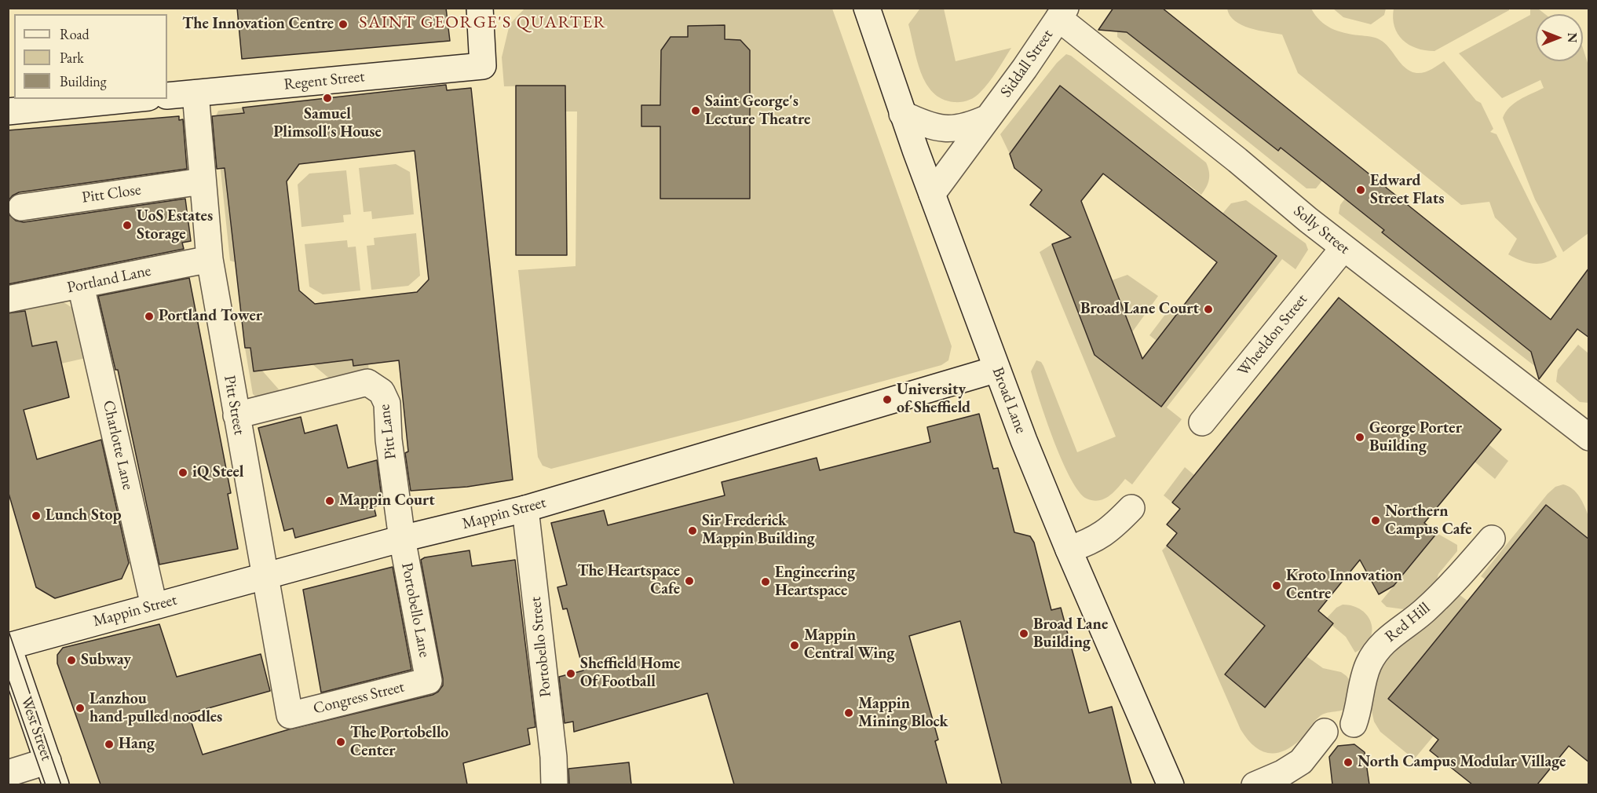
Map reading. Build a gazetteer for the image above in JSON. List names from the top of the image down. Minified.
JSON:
{"streets":{"street":["Siddall Street","Regent Street","Pitt Close","Solly Street","Portland Lane","Wheeldon Street","Broad Lane","Pitt Street","Pitt Lane","Charlotte Lane","Mappin Street","Portobello Lane","Red Hill","Portobello Street","Congress Street","West Street"]},"crossings":[["Siddall Street","Solly Street"],["Siddall Street","Broad Lane"],["Regent Street","Pitt Street"],["Pitt Close","Pitt Street"],["Solly Street","Wheeldon Street"],["Portland Lane","Pitt Street"],["Portland Lane","Charlotte Lane"],["Broad Lane","Mappin Street"],["Pitt Street","Pitt Lane"],["Pitt Street","Mappin Street"],["Pitt Street","Congress Street"],["Pitt Lane","Mappin Street"],["Pitt Lane","Portobello Lane"],["Charlotte Lane","Mappin Street"],["Mappin Street","Portobello Lane"],["Mappin Street","Portobello Street"],["Mappin Street","West Street"],["Portobello Lane","Congress Street"]],"districts":["SAINT GEORGE'S QUARTER"],"places":["The Innovation Centre","Samuel Plimsoll's House","Saint George's Lecture Theatre","Edward Street Flats","UoS Estates Storage","Broad Lane Court","Portland Tower","University of Sheffield","George Porter Building","iQ Steel","Mappin Court","Lunch Stop","Northern Campus Cafe","Sir Frederick Mappin Building","The Heartspace Cafe","Engineering Heartspace","Kroto Innovation Centre","Broad Lane Building","Mappin Central Wing","Subway","Sheffield Home Of Football","Lanzhou hand-pulled noodles","Mappin Mining Block","The Portobello Center","Hang","North Campus Modular Village"],"legend":["Road","Park","Building"],"north":"right"}
